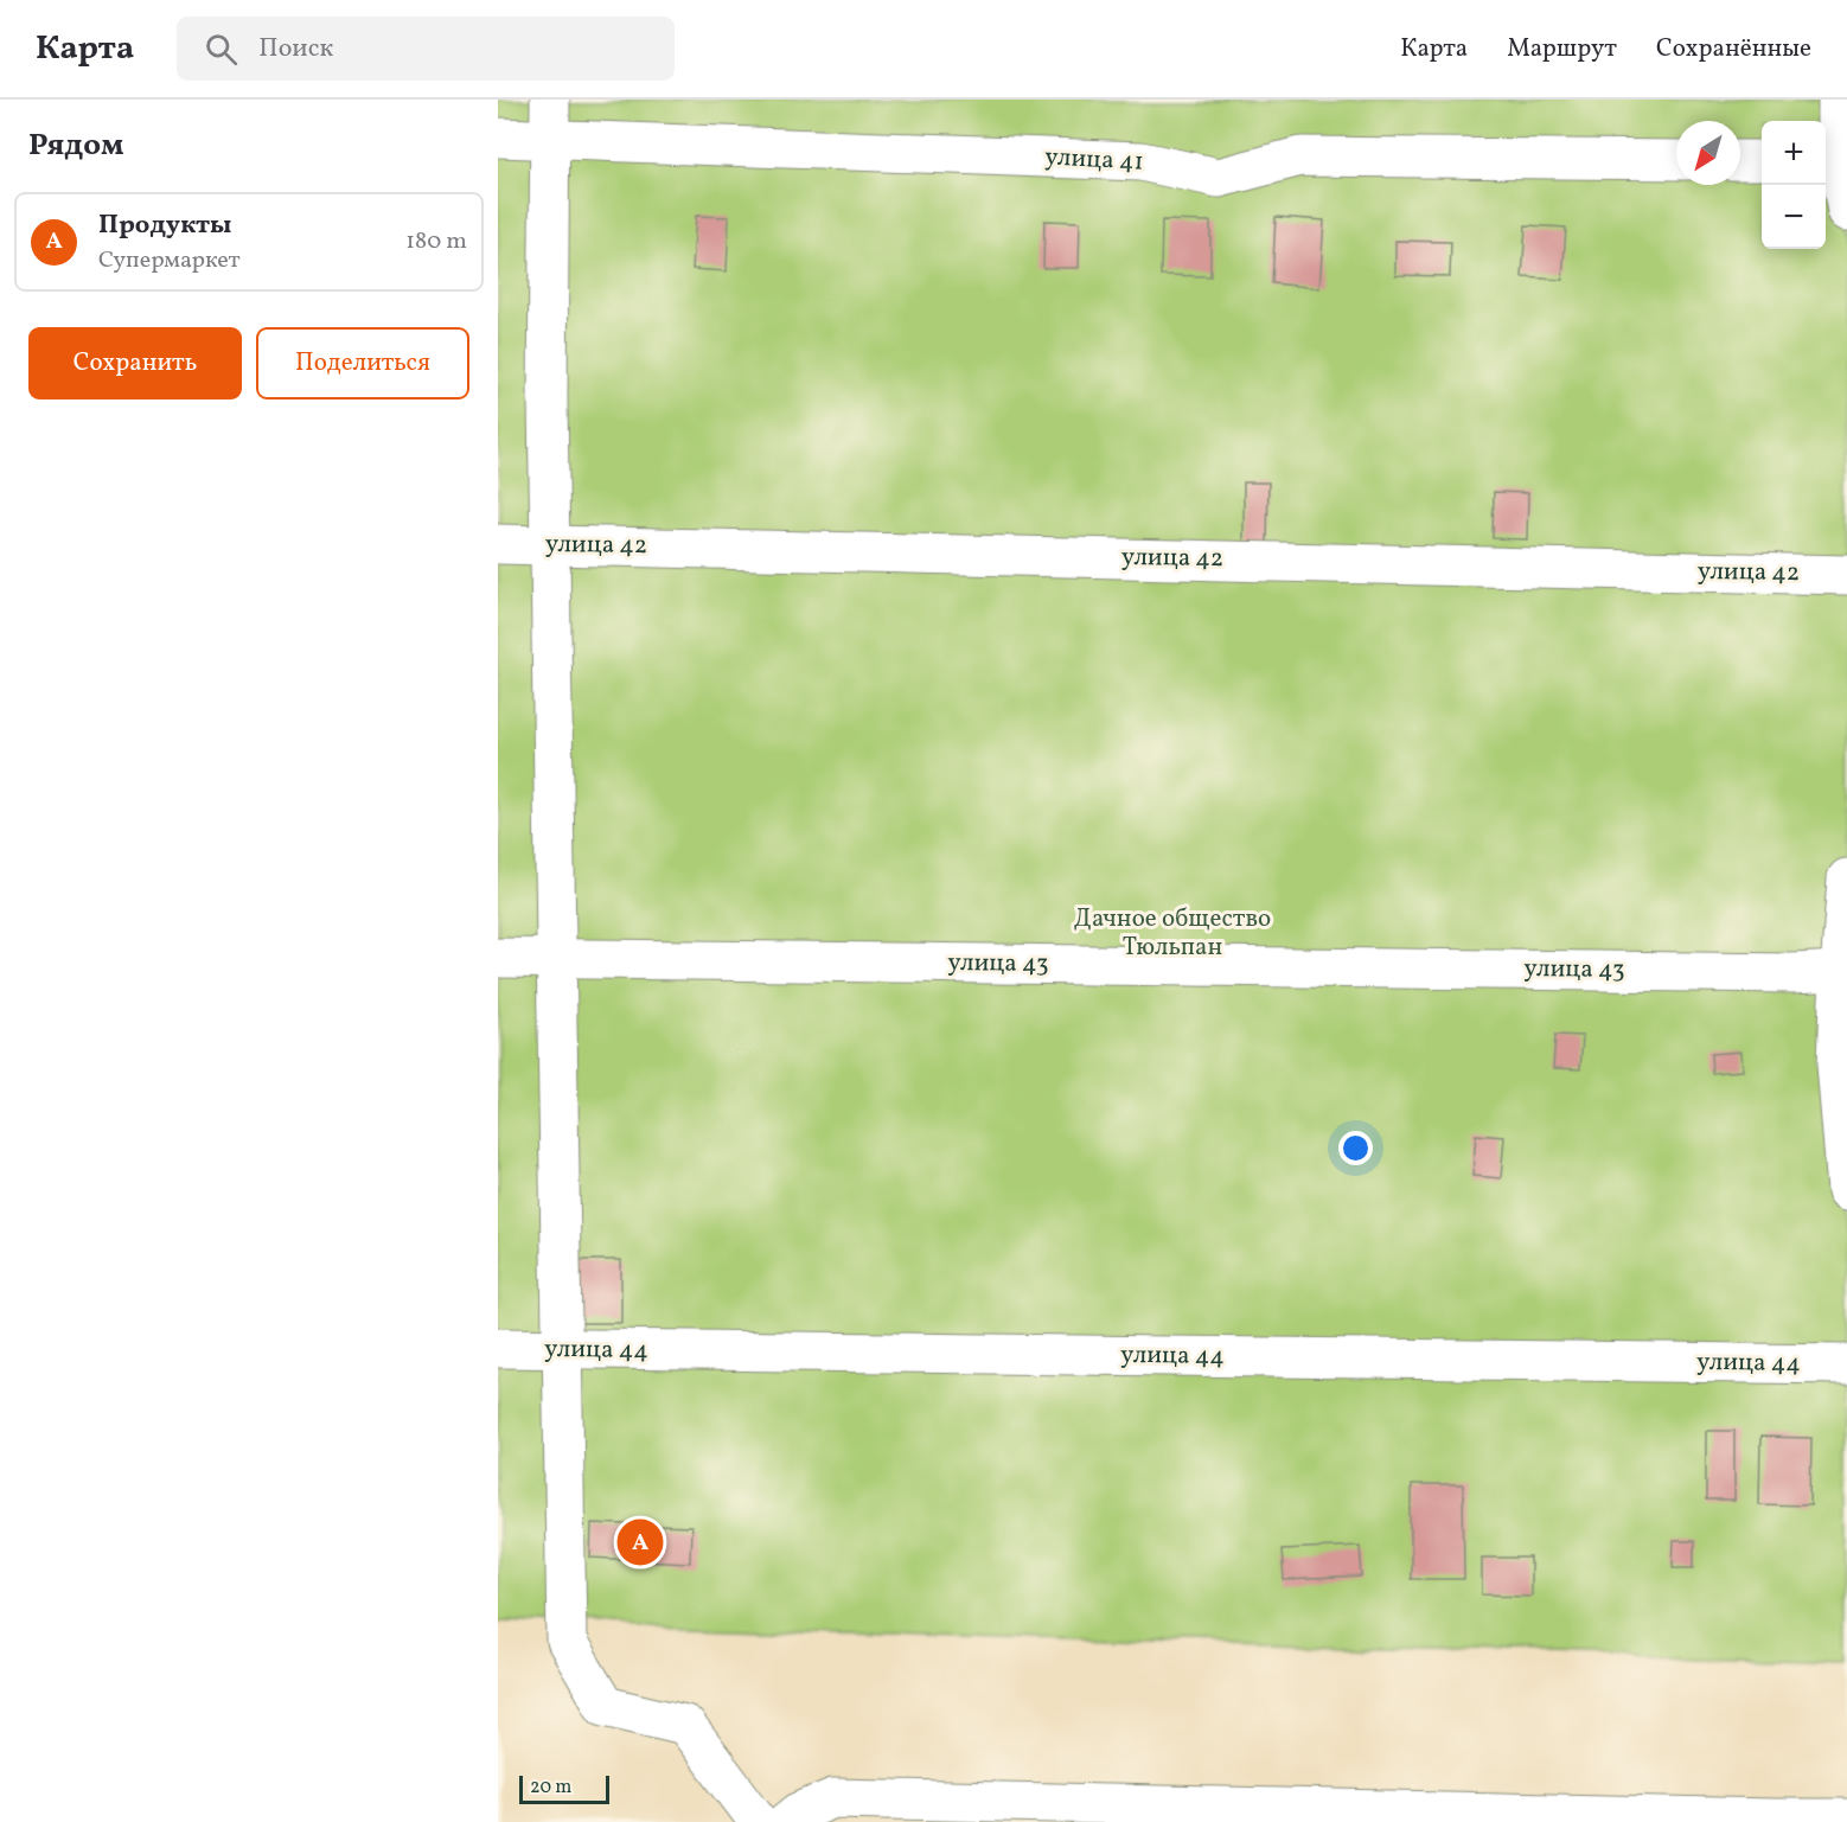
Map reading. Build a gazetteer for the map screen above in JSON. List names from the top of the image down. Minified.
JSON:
{"streets":{"street":["улица 41","улица 42","улица 43","улица 44"]},"parks":["Дачное общество Тюльпан"],"scale_bar":"20 m","north":"bottom left","page":{"header":"Карта","search":"Поиск","nav":["Карта","Маршрут","Сохранённые"],"heading":"Рядом","map_buttons":["+","−"],"list":[{"mark":"A","name":"Продукты","note":"Супермаркет","value":"180 m"}],"buttons":["Сохранить","Поделиться"],"pins":"A","scale":"20 m"}}
